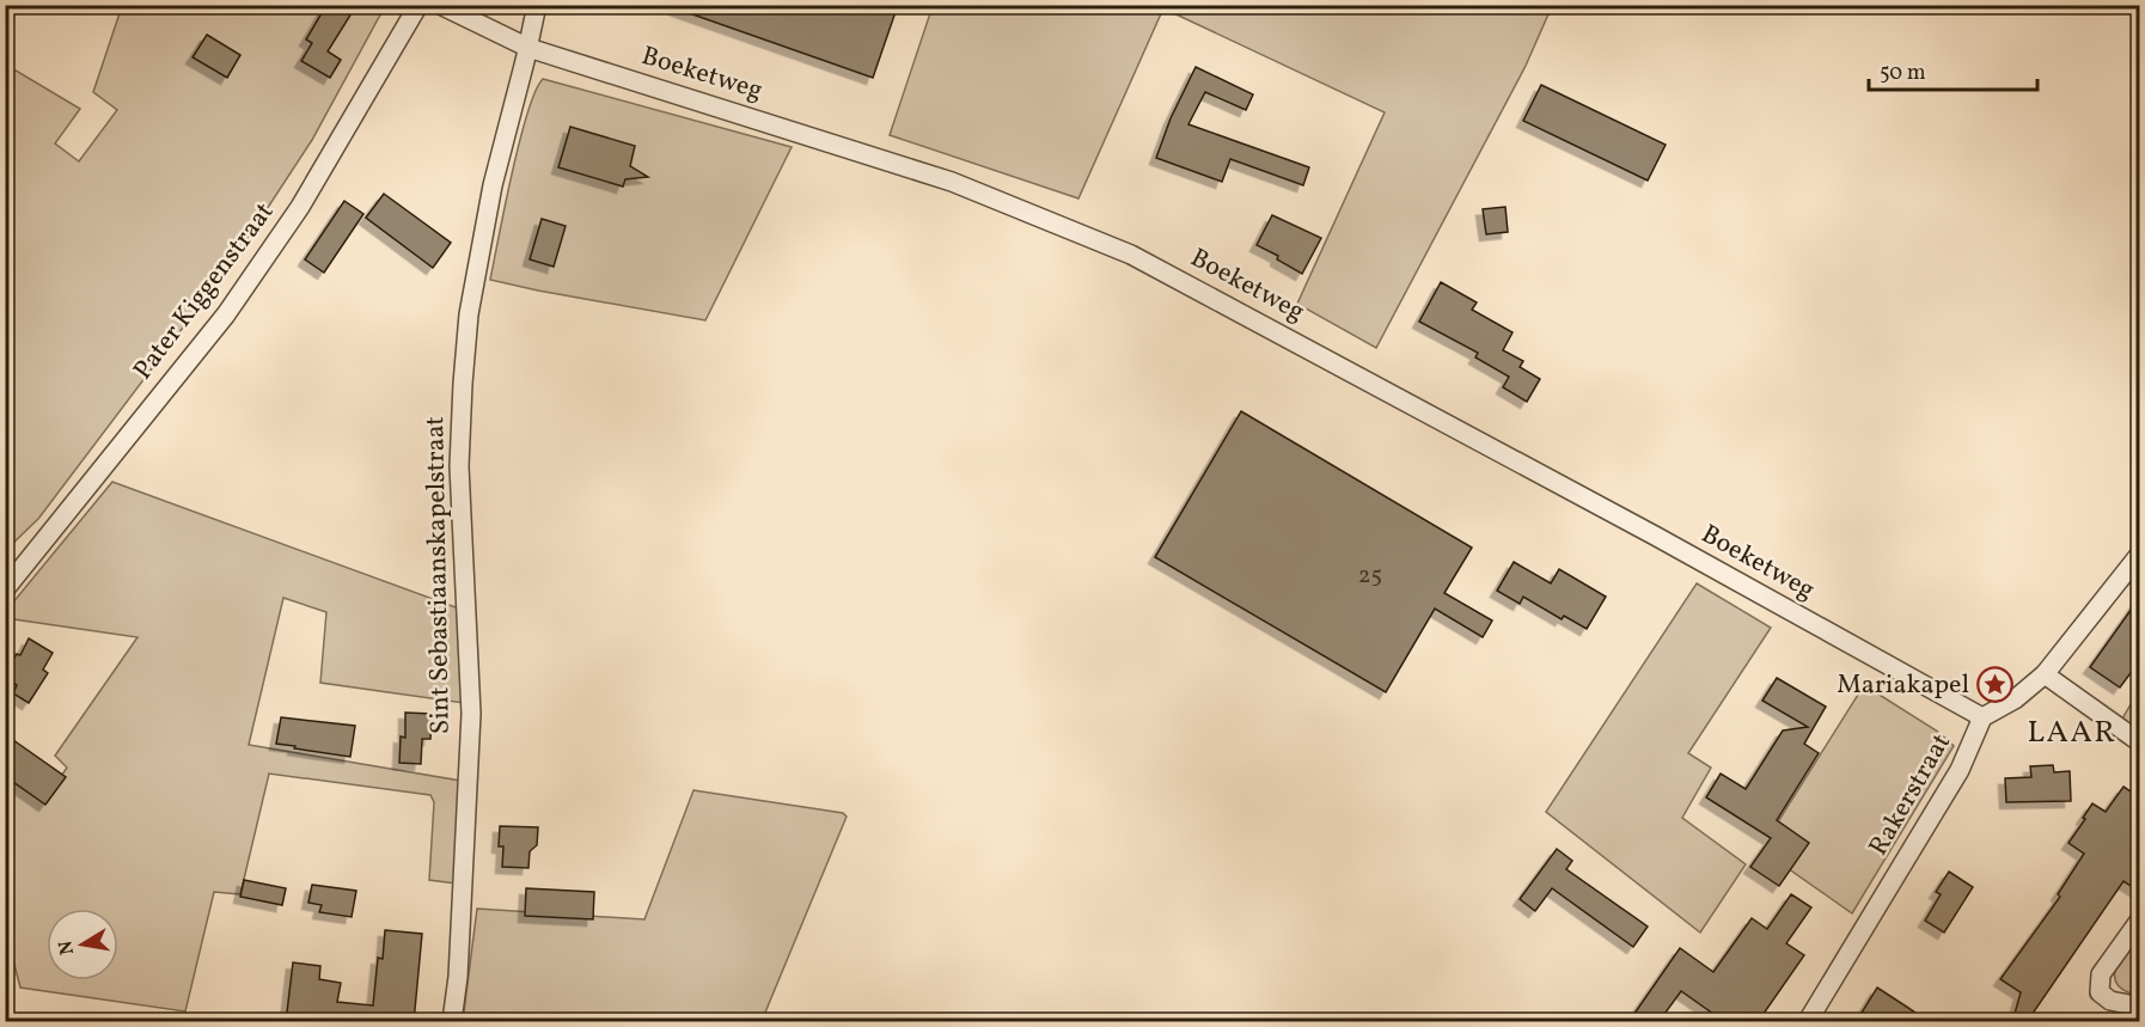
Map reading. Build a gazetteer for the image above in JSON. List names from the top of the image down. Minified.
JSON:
{"streets":{"street":["Boeketweg","Pater Kiggenstraat","Sint Sebastiaanskapelstraat","Rakerstraat"]},"crossings":[["Boeketweg","Sint Sebastiaanskapelstraat"],["Boeketweg","Rakerstraat"]],"districts":["LAAR"],"places":{"place":["Mariakapel"]},"house_numbers":["25"],"scale_bar":"50 m","north":"left"}
